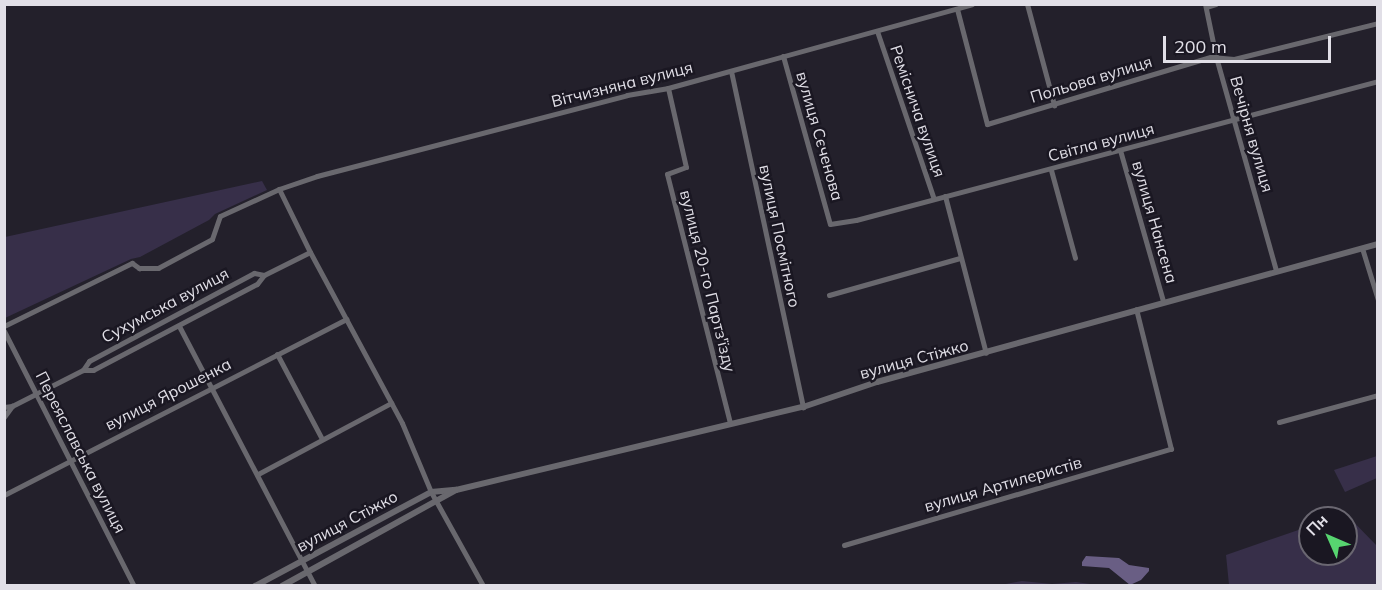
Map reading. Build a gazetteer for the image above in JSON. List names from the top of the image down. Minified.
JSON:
{"streets":{"street":["Польова вулиця","Вітчизняна вулиця","Реміснича вулиця","Вечірня вулиця","вулиця Сєченова","Світла вулиця","вулиця Нансена","вулиця Посмітного","вулиця 20-го Партз'їзду","Сухумська вулиця","вулиця Стіжко","вулиця Ярошенка","Переяславська вулиця","вулиця Артилеристів"]},"crossings":[["Польова вулиця","Вітчизняна вулиця"],["Польова вулиця","Вечірня вулиця"],["Вітчизняна вулиця","Реміснича вулиця"],["Вітчизняна вулиця","вулиця Сєченова"],["Вітчизняна вулиця","вулиця Посмітного"],["Вітчизняна вулиця","вулиця 20-го Партз'їзду"],["Реміснича вулиця","Світла вулиця"],["Реміснича вулиця","вулиця Стіжко"],["Вечірня вулиця","Світла вулиця"],["Вечірня вулиця","вулиця Стіжко"],["вулиця Сєченова","Світла вулиця"],["Світла вулиця","вулиця Нансена"],["вулиця Нансена","вулиця Стіжко"],["вулиця Посмітного","вулиця Стіжко"],["вулиця 20-го Партз'їзду","вулиця Стіжко"],["Сухумська вулиця","Переяславська вулиця"],["вулиця Стіжко","вулиця Артилеристів"],["вулиця Ярошенка","Переяславська вулиця"]],"scale_bar":"200 m","north":"top left"}
